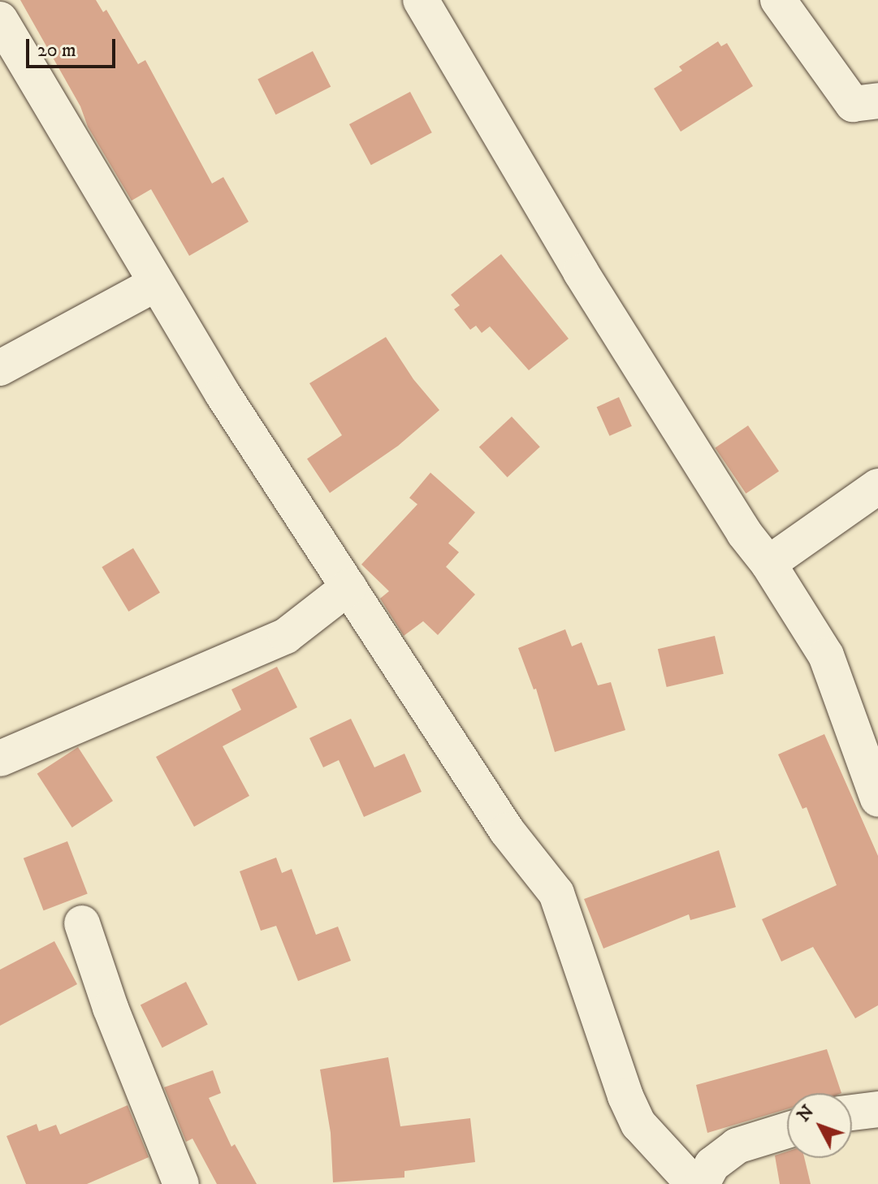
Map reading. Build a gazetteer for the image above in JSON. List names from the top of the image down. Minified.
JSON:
{"scale_bar":"20 m","north":"top left"}
